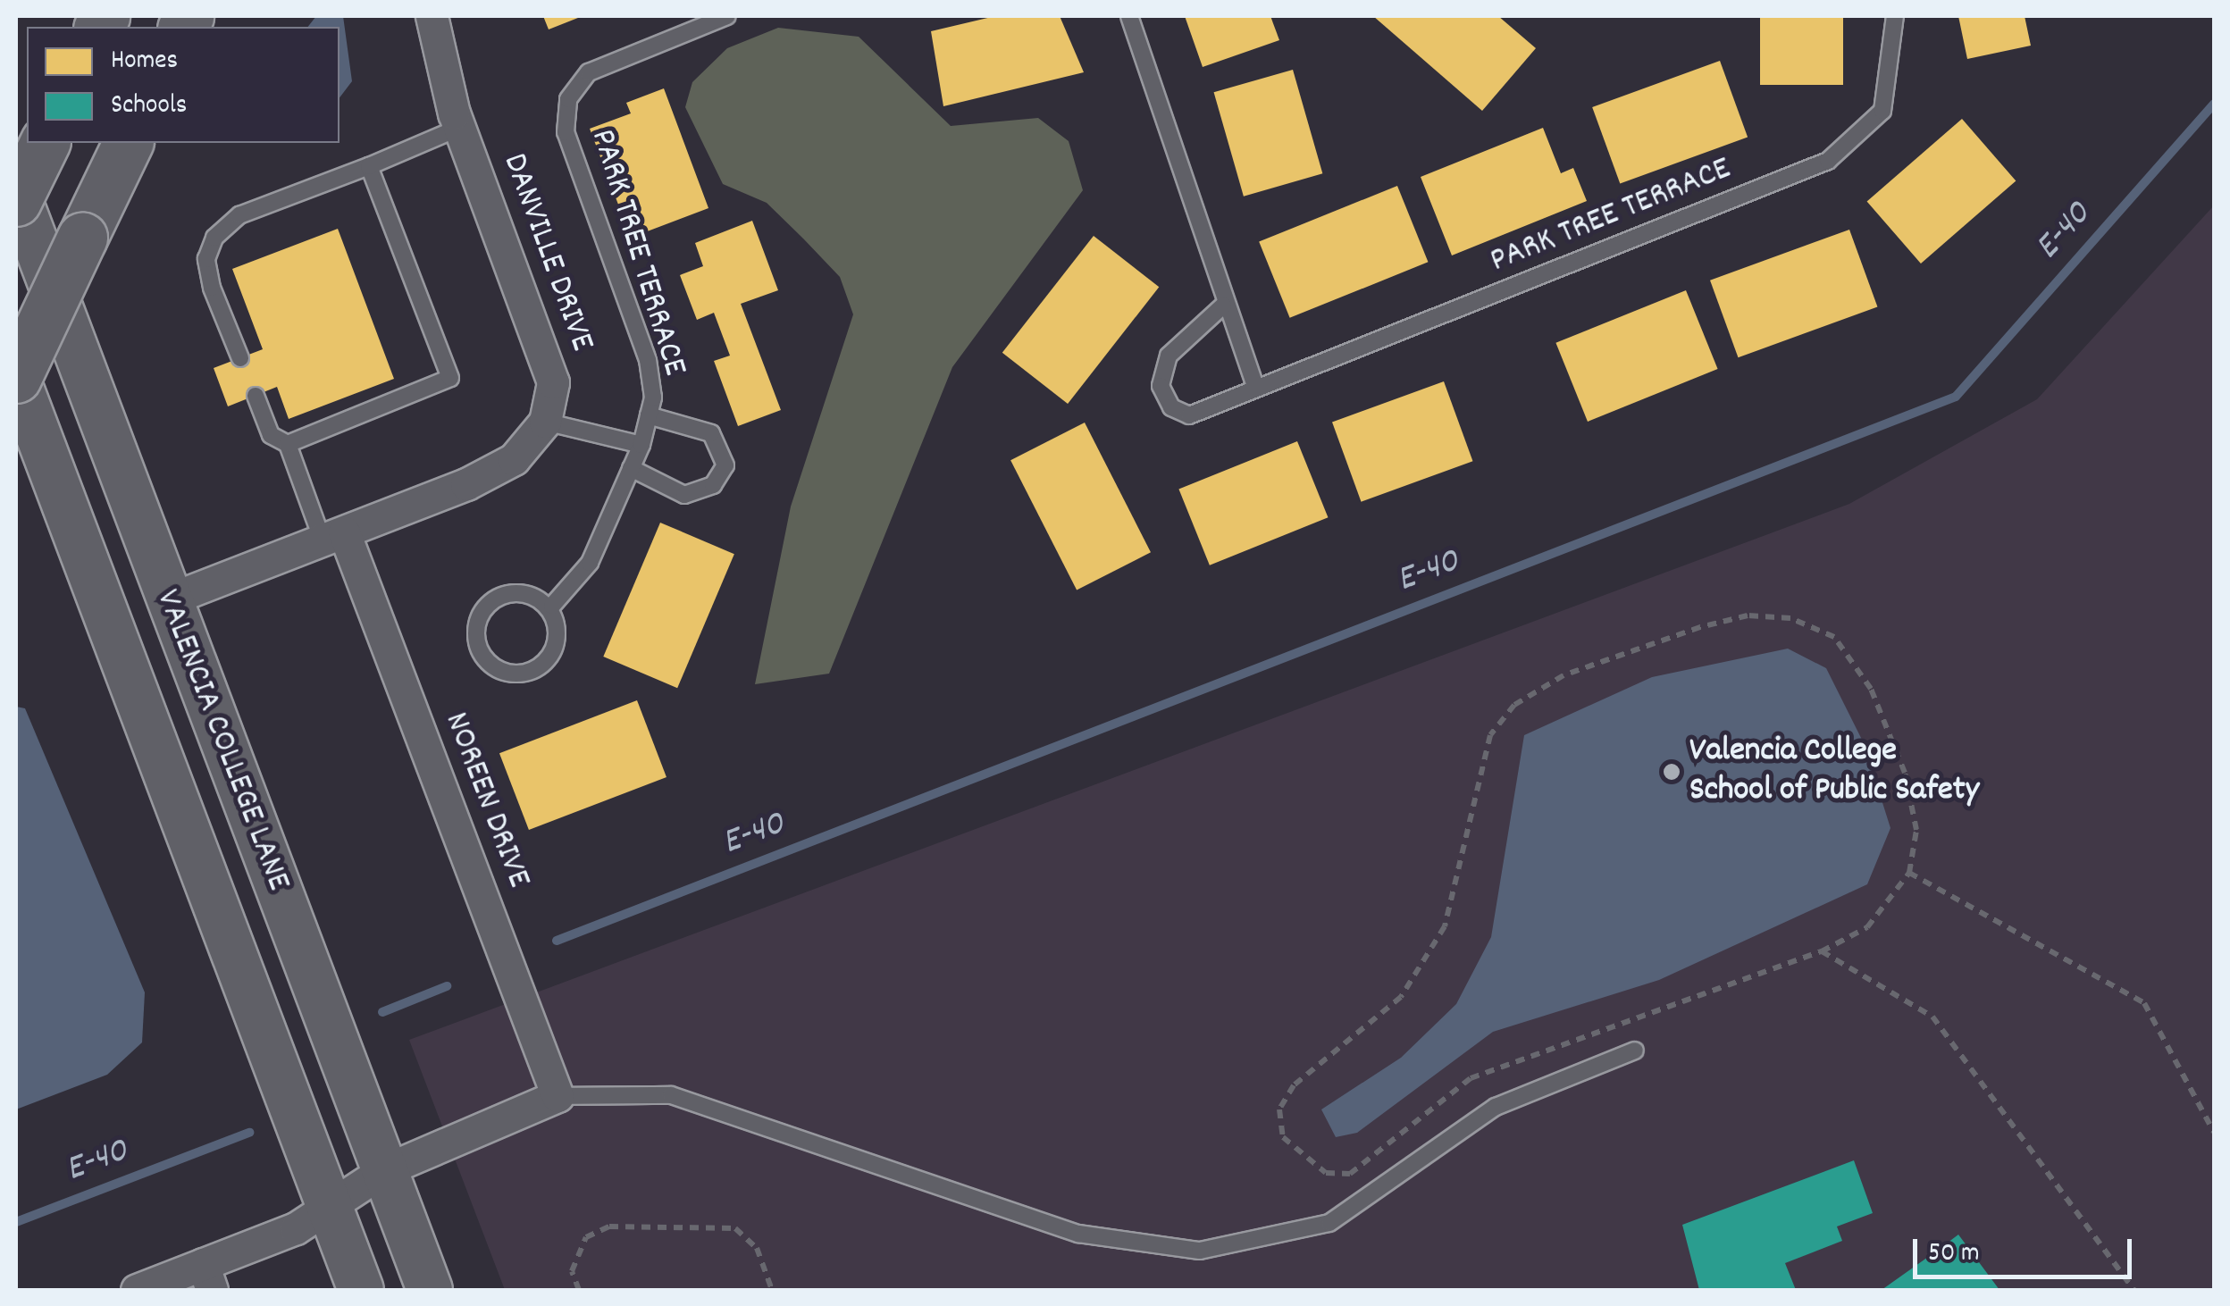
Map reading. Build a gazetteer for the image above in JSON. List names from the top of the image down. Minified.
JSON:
{"streets":{"street":["DANVILLE DRIVE","VALENCIA COLLEGE LANE","NOREEN DRIVE"],"lane":["PARK TREE TERRACE"]},"water":["E-40"],"places":["Valencia College School of Public Safety"],"legend":["Homes","Schools"],"scale_bar":"50 m"}
